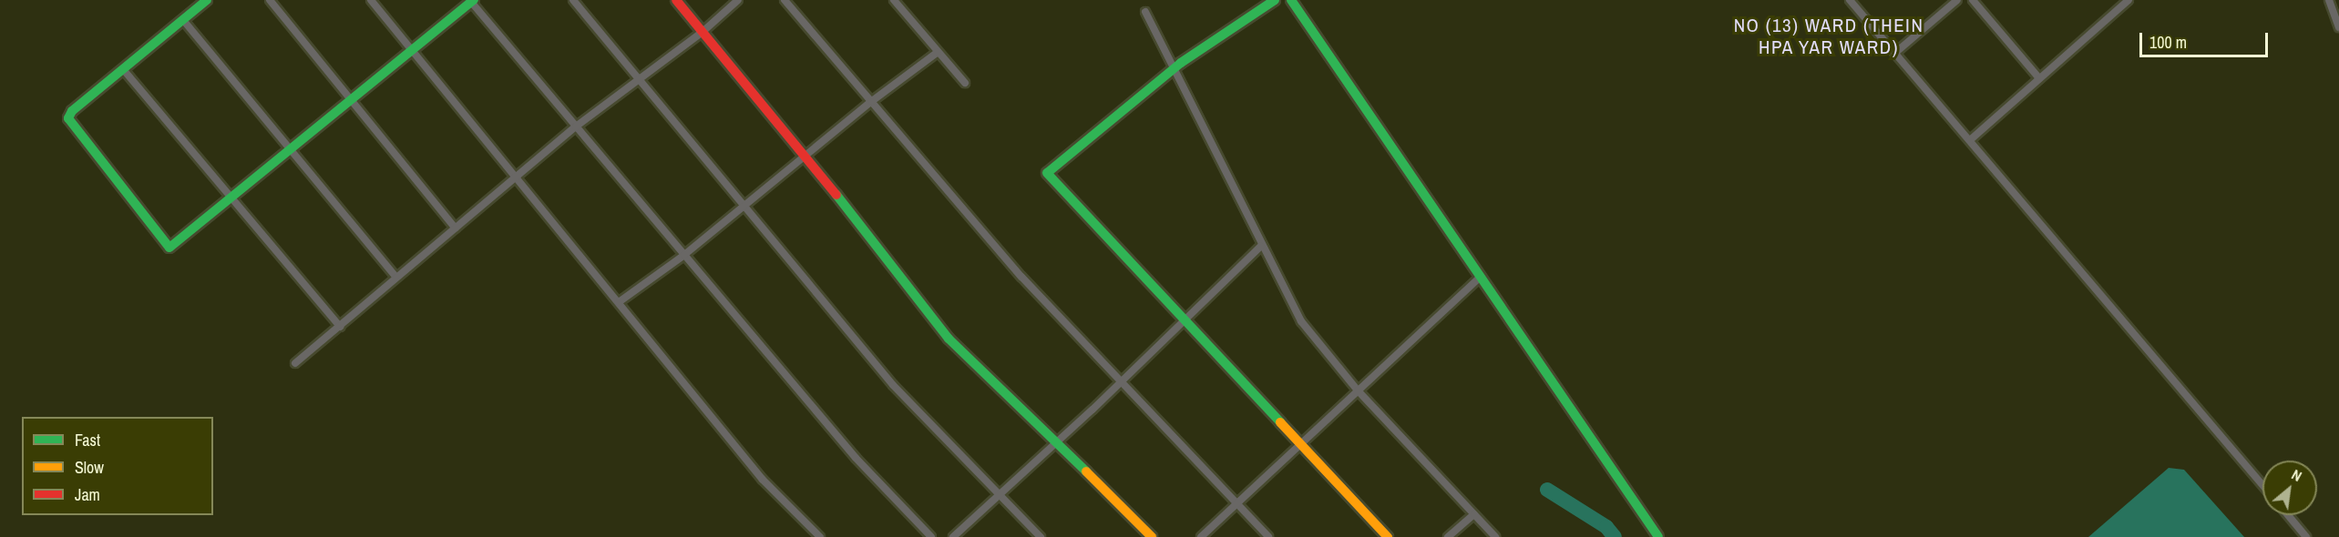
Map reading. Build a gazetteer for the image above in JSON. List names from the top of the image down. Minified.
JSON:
{"districts":["NO (13) WARD (THEIN HPA YAR WARD)"],"legend":["Fast","Slow","Jam"],"scale_bar":"100 m","north":"top right"}
